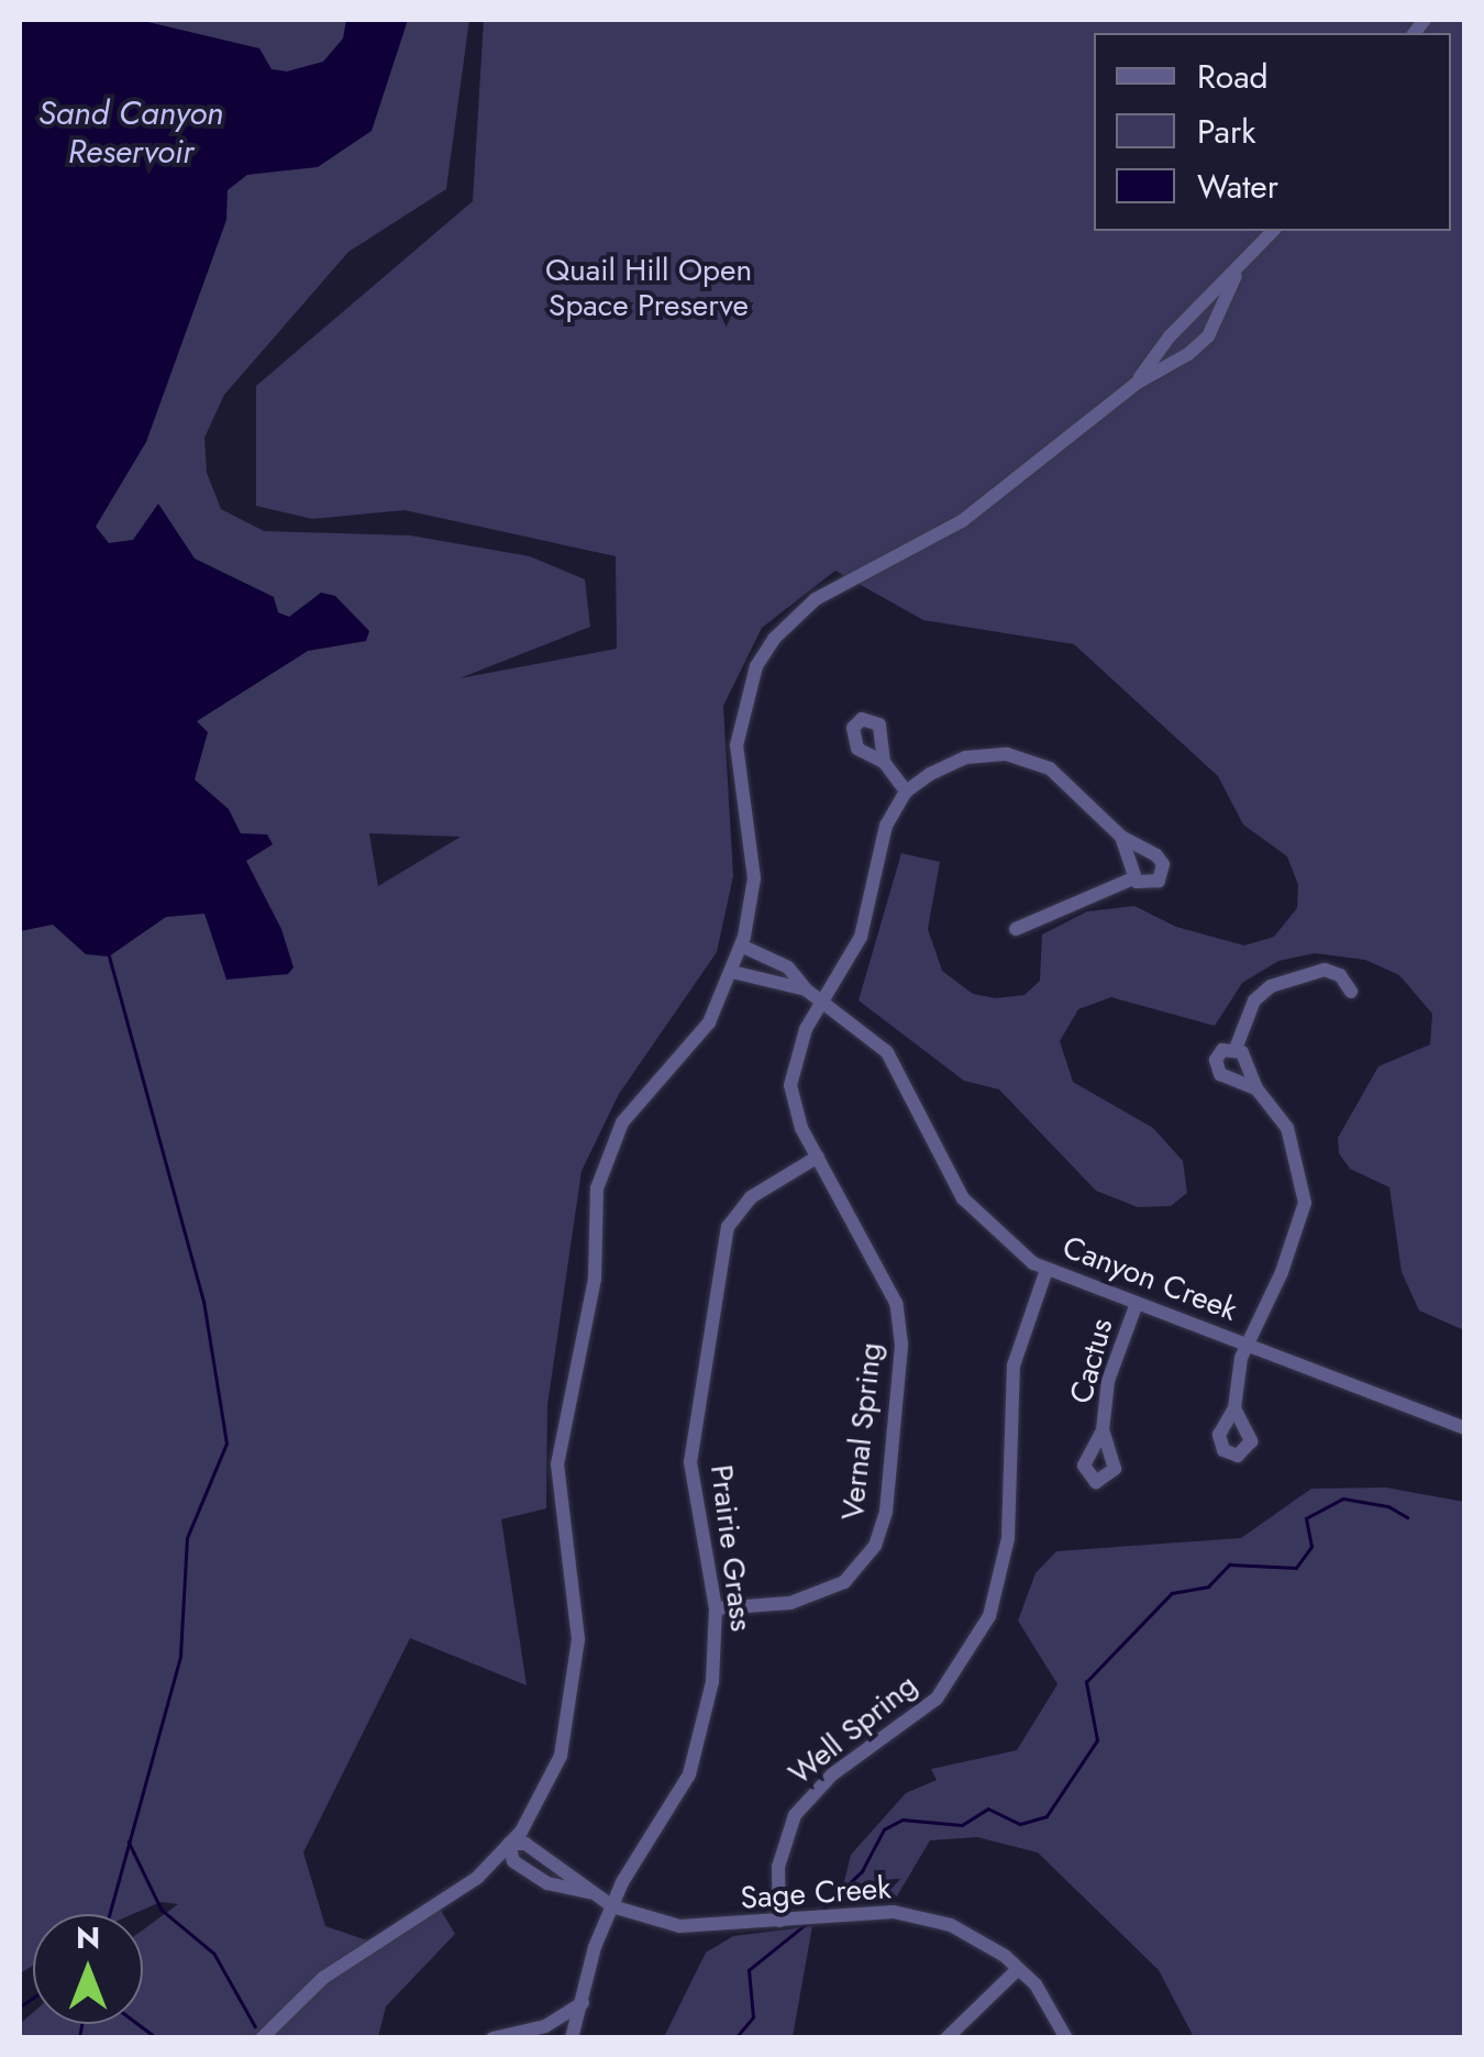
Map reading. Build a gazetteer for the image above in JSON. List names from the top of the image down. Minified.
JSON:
{"streets":{"street":["Canyon Creek","Cactus","Vernal Spring","Prairie Grass","Well Spring","Sage Creek"]},"crossings":[["Canyon Creek","Cactus"],["Canyon Creek","Vernal Spring"],["Canyon Creek","Well Spring"],["Vernal Spring","Prairie Grass"],["Prairie Grass","Sage Creek"],["Well Spring","Sage Creek"]],"water":["Sand Canyon Reservoir"],"parks":["Quail Hill Open Space Preserve"],"legend":["Road","Park","Water"],"north":"top"}
